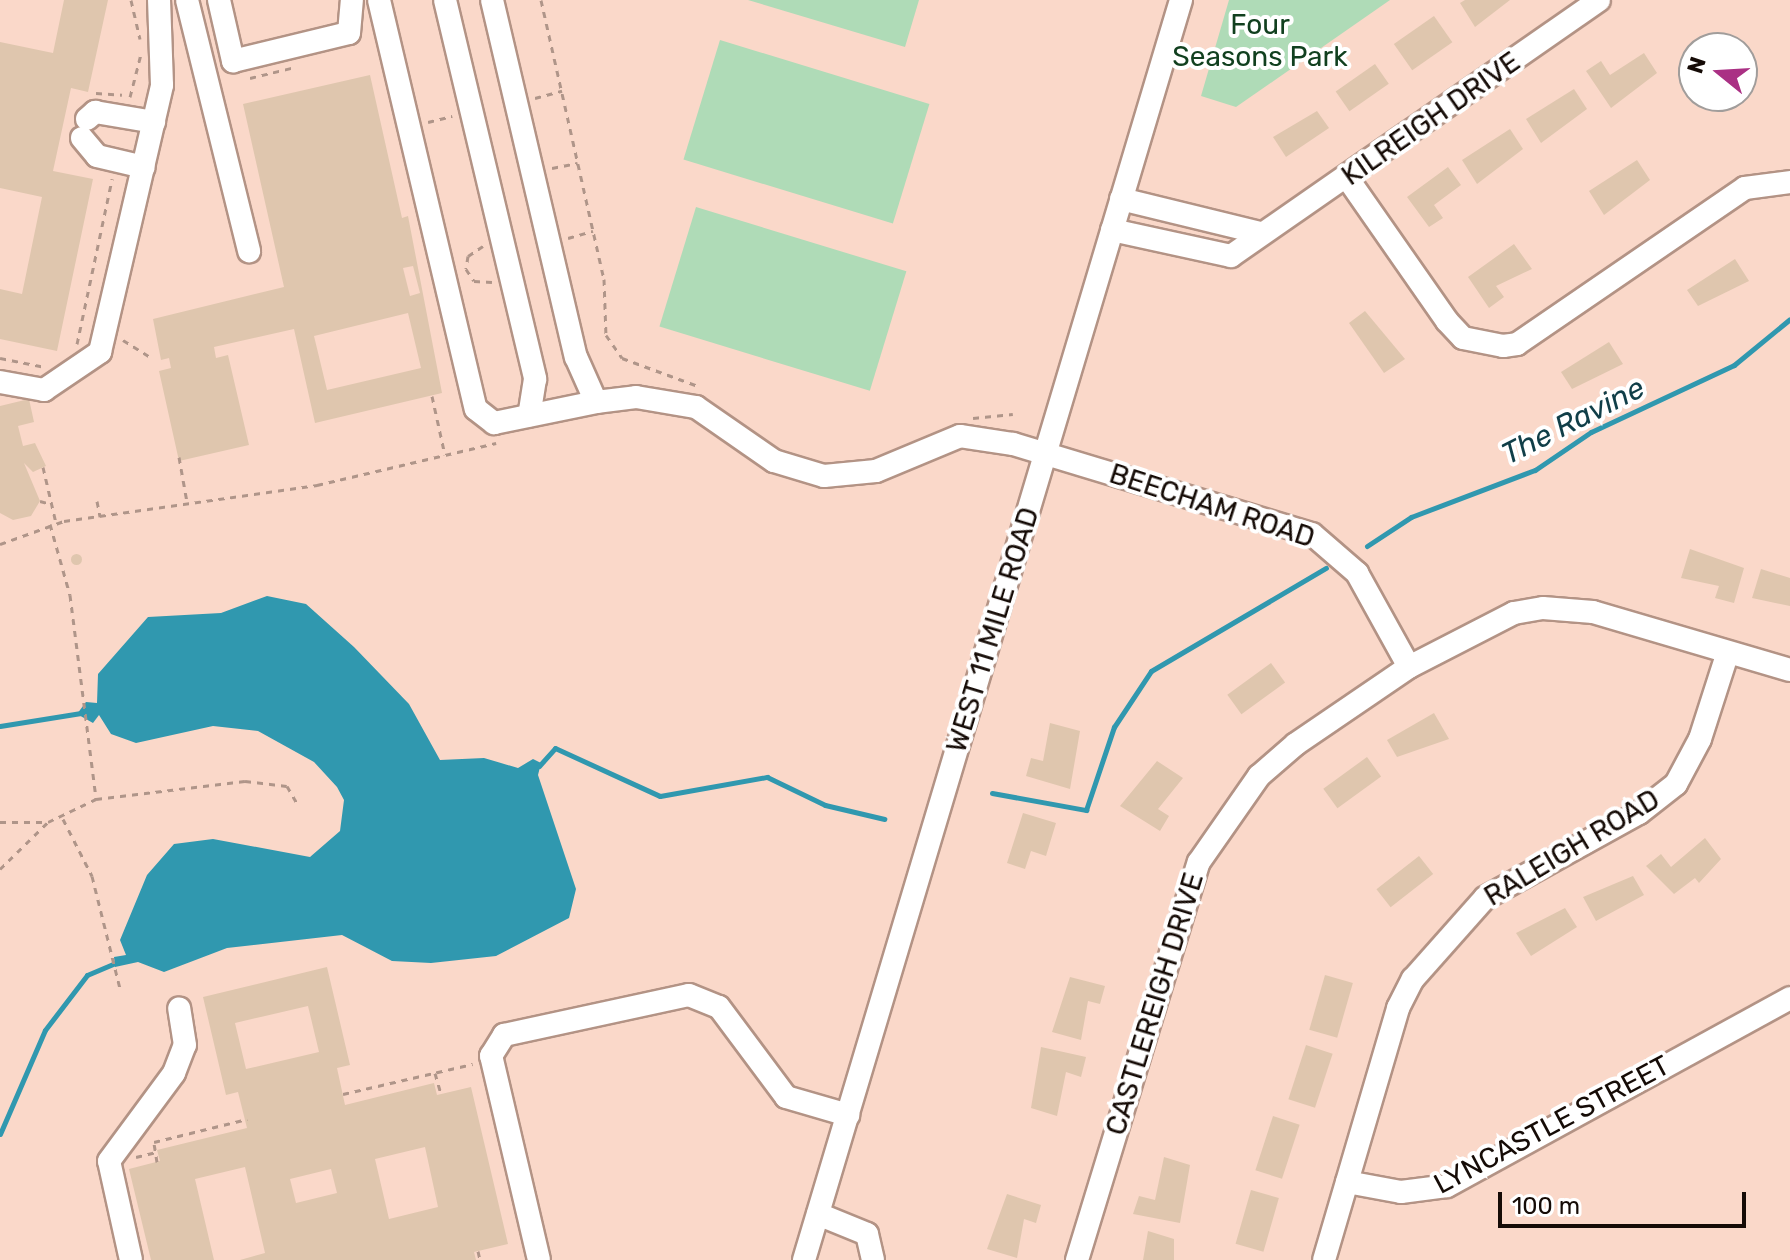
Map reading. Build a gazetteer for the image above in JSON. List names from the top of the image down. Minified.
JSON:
{"streets":{"street":["KILREIGH DRIVE","BEECHAM ROAD","WEST 11 MILE ROAD","RALEIGH ROAD","CASTLEREIGH DRIVE","LYNCASTLE STREET"]},"crossings":[["KILREIGH DRIVE","WEST 11 MILE ROAD"],["BEECHAM ROAD","WEST 11 MILE ROAD"],["BEECHAM ROAD","CASTLEREIGH DRIVE"],["RALEIGH ROAD","CASTLEREIGH DRIVE"],["RALEIGH ROAD","LYNCASTLE STREET"]],"water":["The Ravine"],"parks":["Four Seasons Park"],"scale_bar":"100 m","north":"left"}
